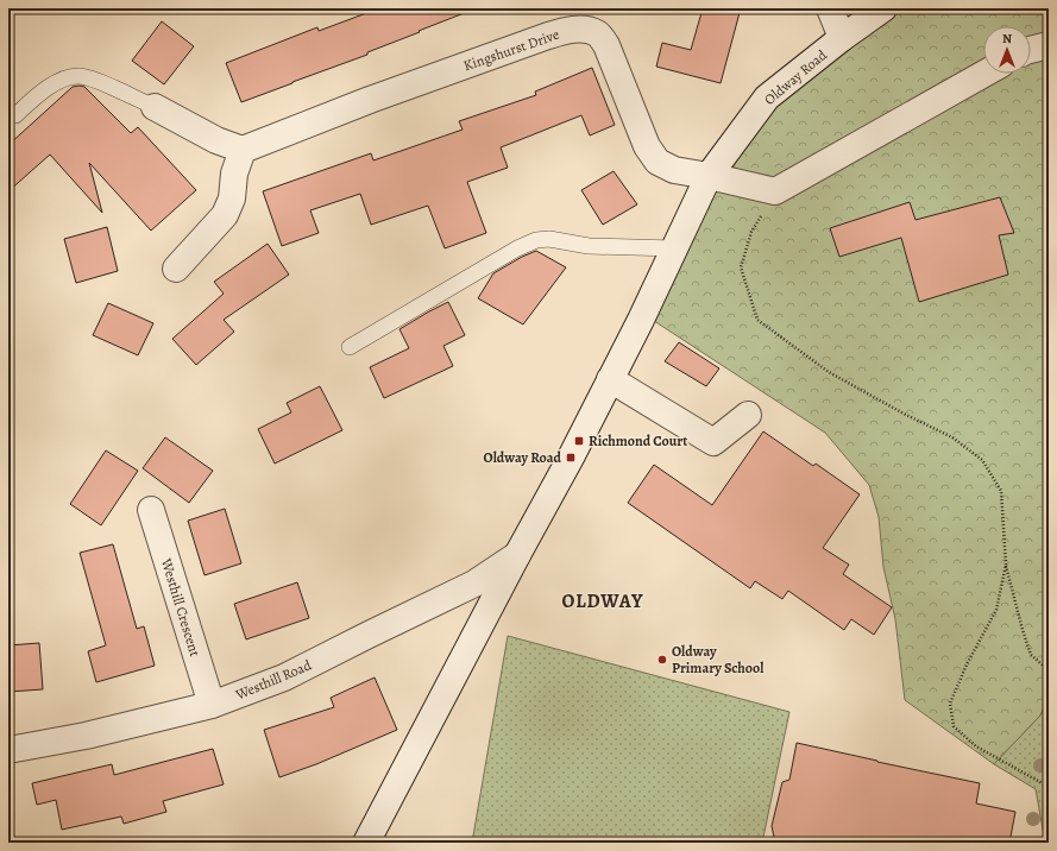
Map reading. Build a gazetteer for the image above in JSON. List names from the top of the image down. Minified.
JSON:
{"streets":{"street":["Kingshurst Drive","Oldway Road","Westhill Crescent","Westhill Road"]},"crossings":[["Kingshurst Drive","Oldway Road"],["Oldway Road","Westhill Road"],["Westhill Crescent","Westhill Road"]],"districts":["OLDWAY"],"places":{"transit":["Richmond Court","Oldway Road"],"other":["Oldway Primary School"]},"north":"top"}
